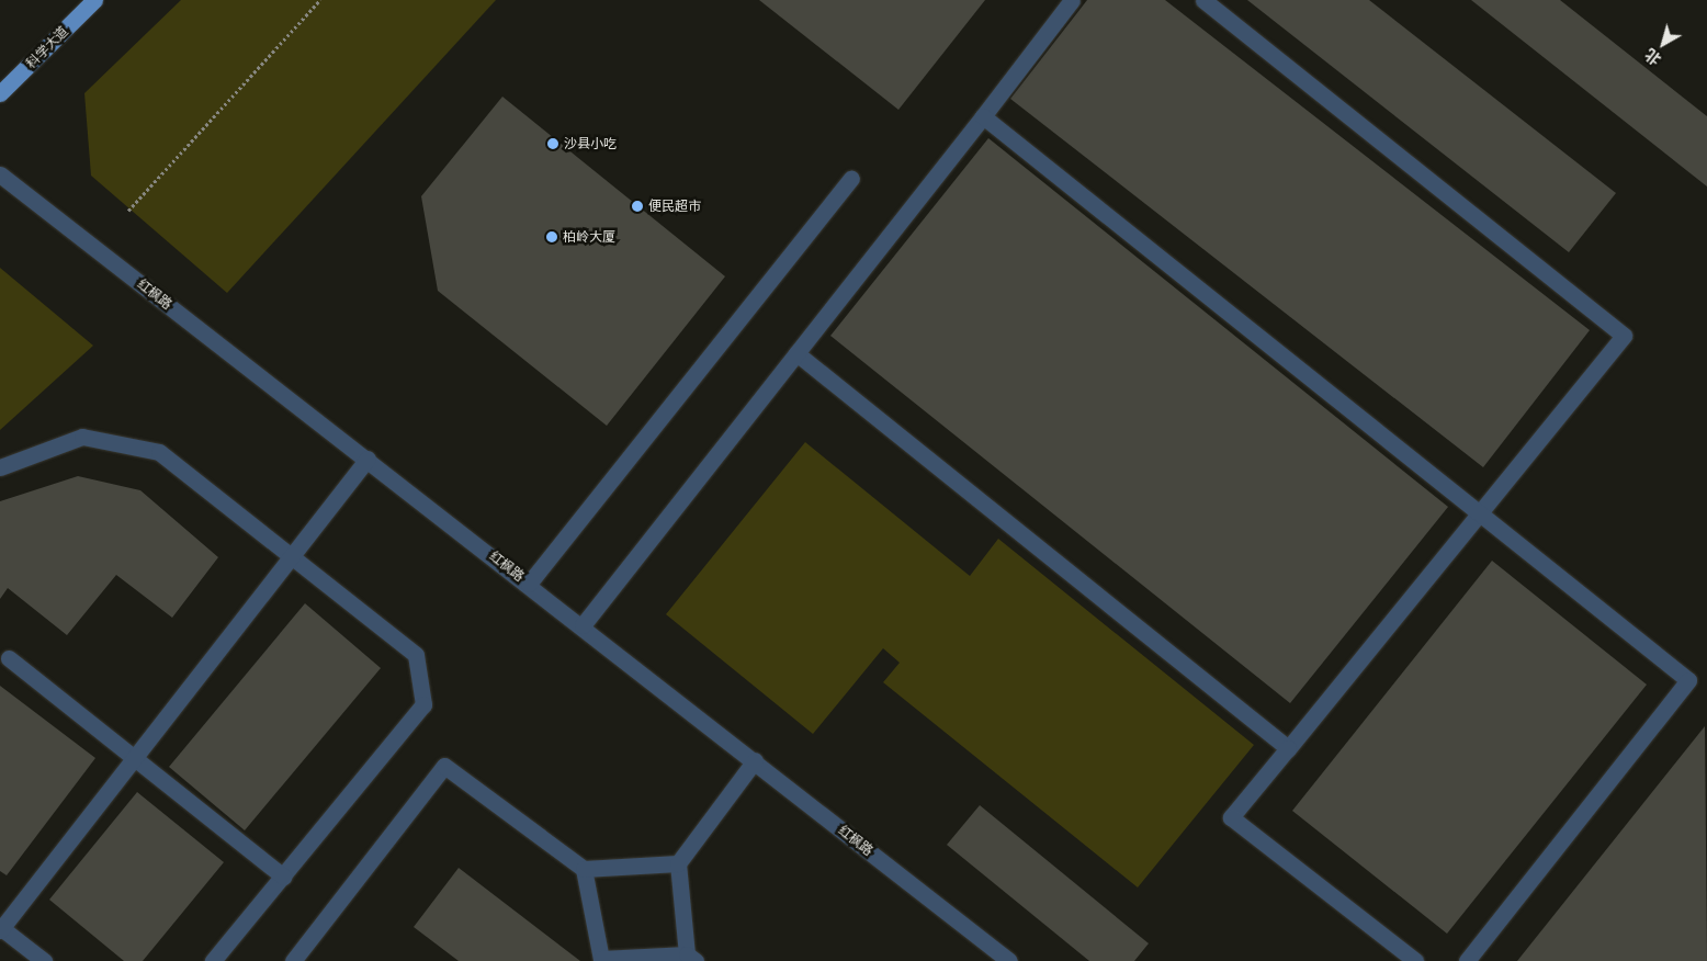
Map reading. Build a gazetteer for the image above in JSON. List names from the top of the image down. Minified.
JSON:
{"streets":{"main road":["科学大道"],"street":["红枫路"]},"places":["沙县小吃","便民超市","柏岭大厦"],"north":"bottom left"}
